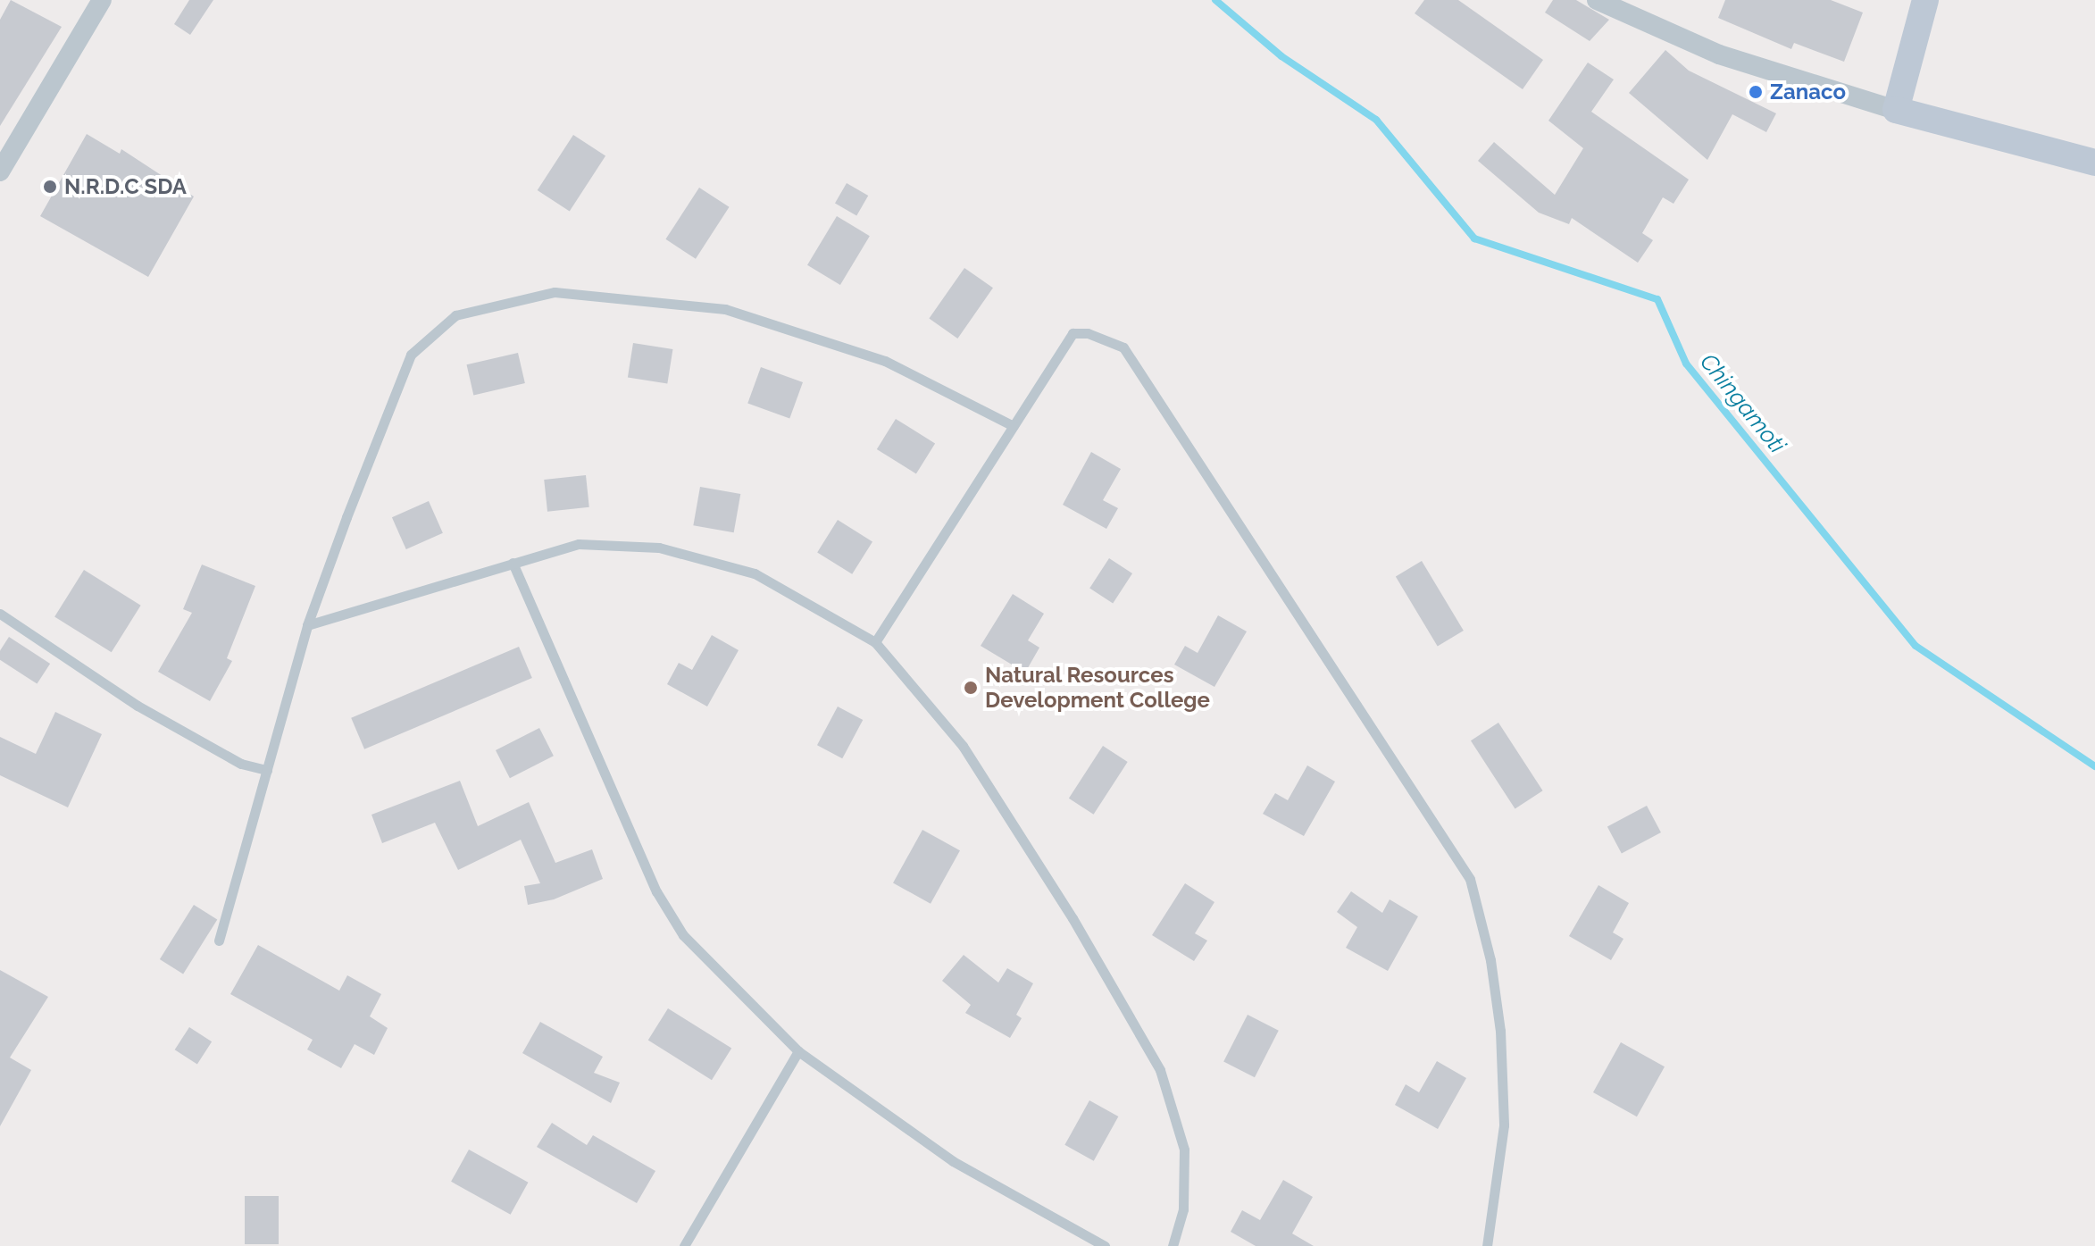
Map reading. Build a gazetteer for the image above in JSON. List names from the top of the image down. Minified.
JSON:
{"water":["Chingamoti"],"places":["Zanaco","N.R.D.C SDA","Natural Resources Development College"]}
